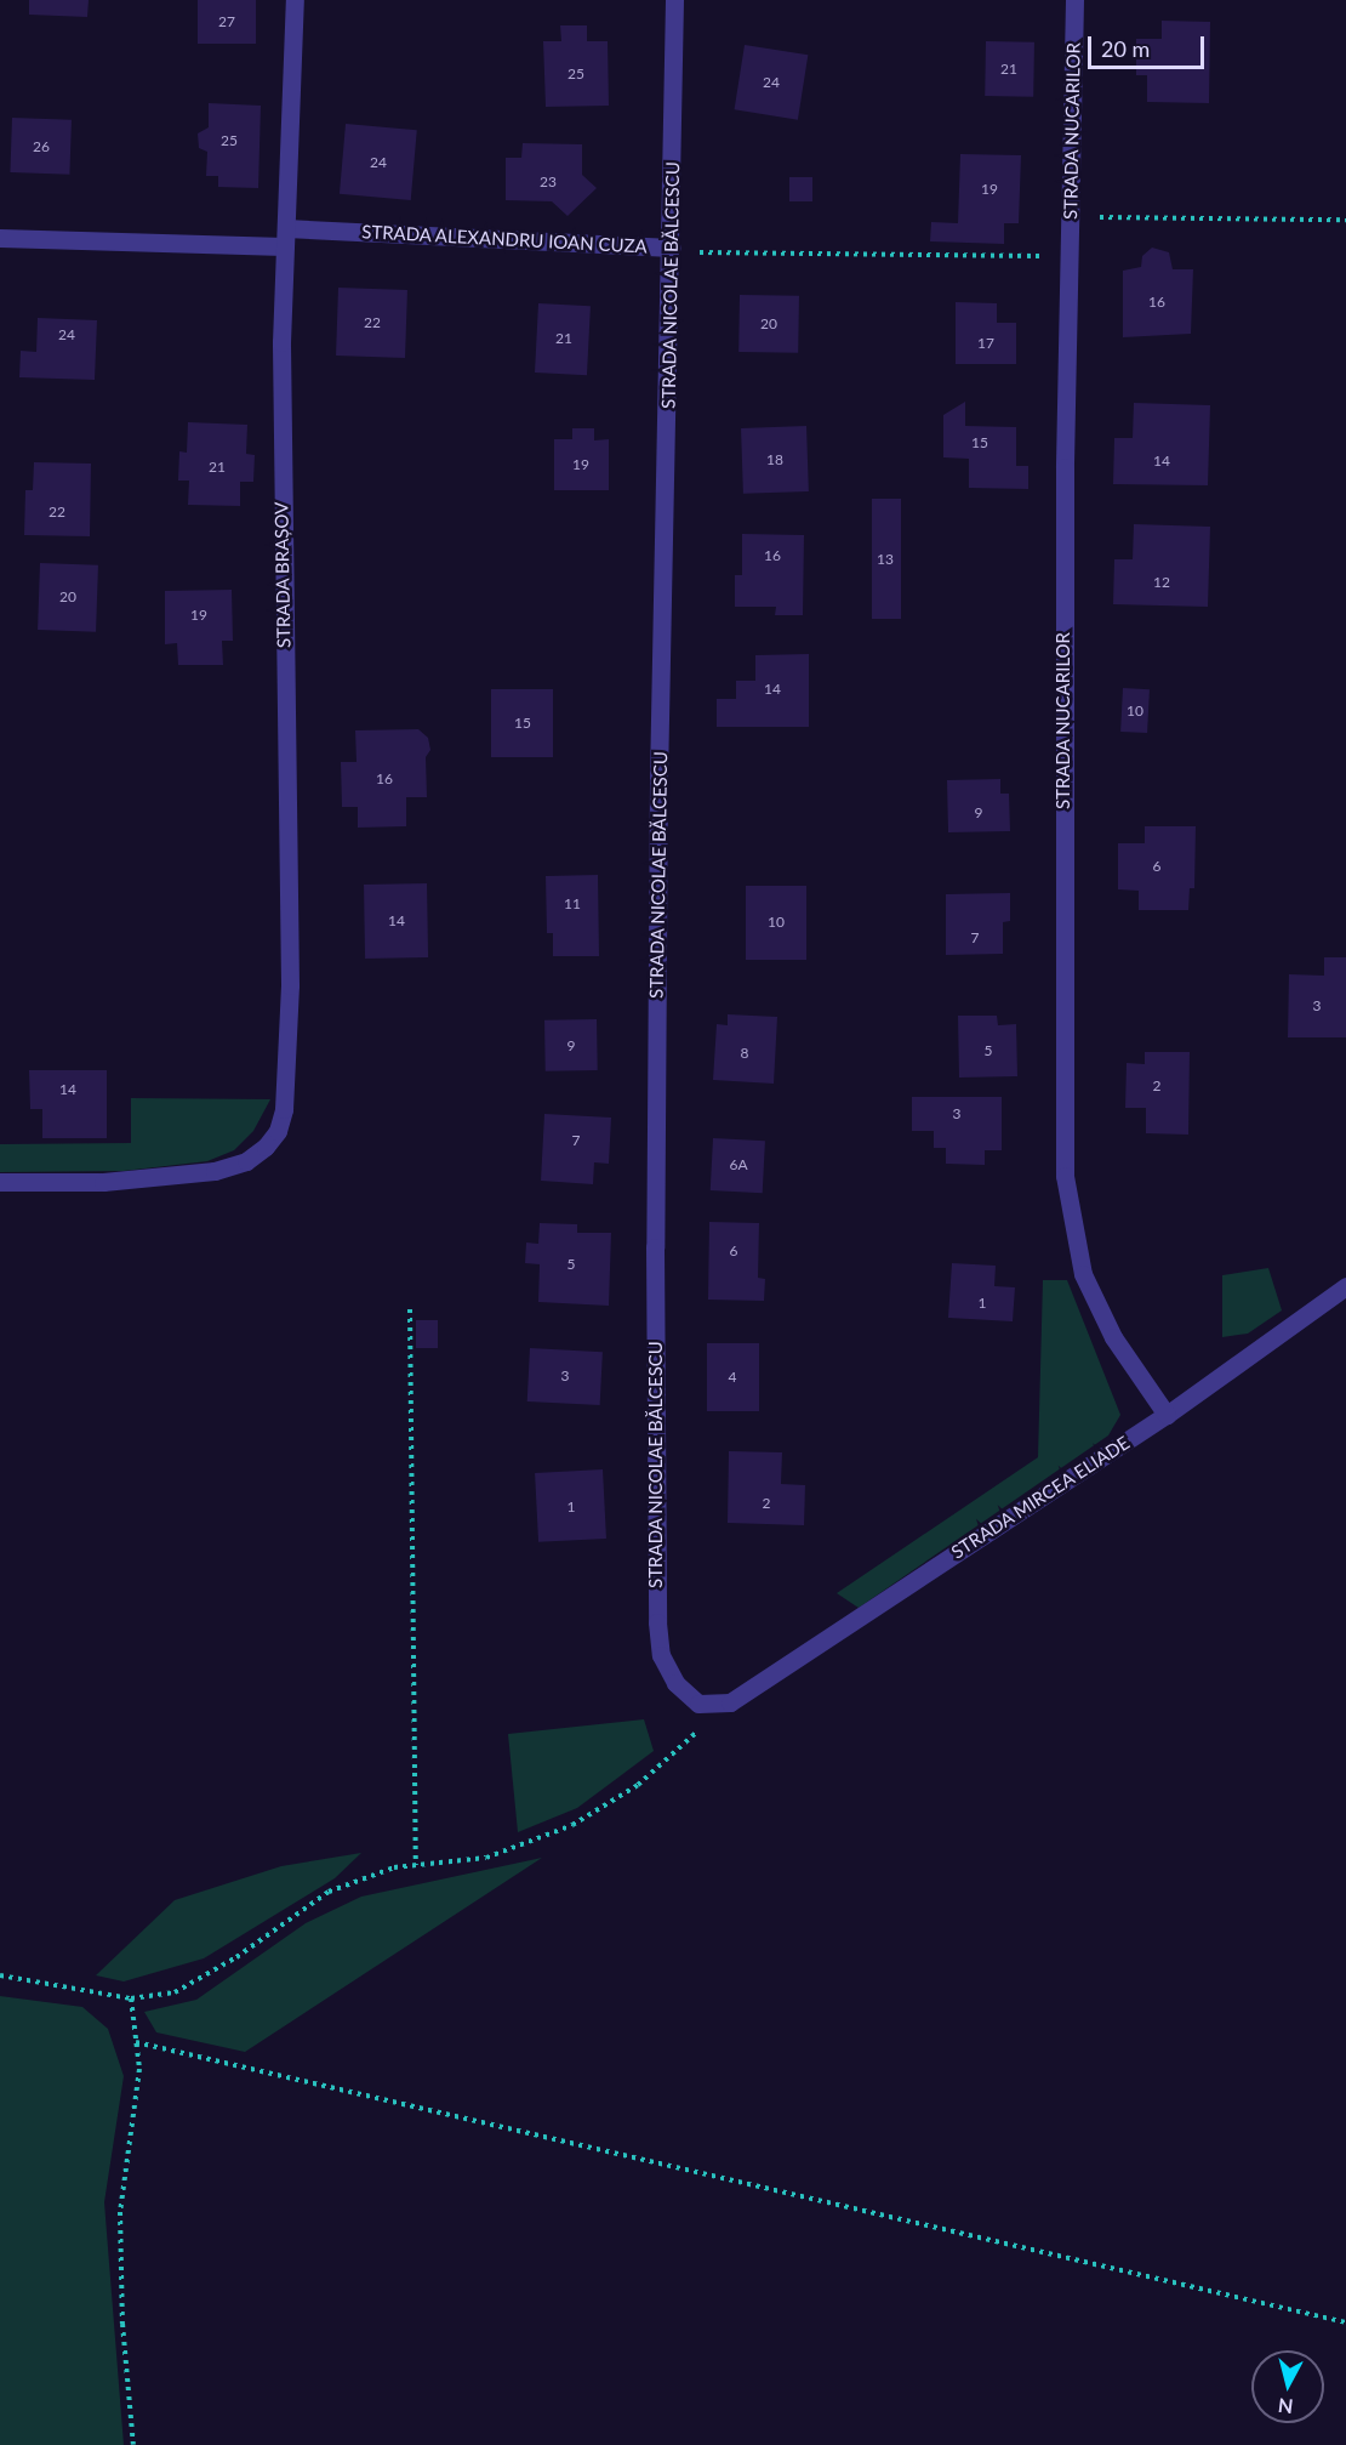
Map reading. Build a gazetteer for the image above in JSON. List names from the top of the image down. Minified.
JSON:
{"streets":{"street":["STRADA NUCARILOR","STRADA ALEXANDRU IOAN CUZA","STRADA NICOLAE BĂLCESCU","STRADA BRAȘOV","STRADA MIRCEA ELIADE"]},"crossings":[["STRADA NUCARILOR","STRADA ALEXANDRU IOAN CUZA"],["STRADA NUCARILOR","STRADA MIRCEA ELIADE"],["STRADA ALEXANDRU IOAN CUZA","STRADA NICOLAE BĂLCESCU"],["STRADA ALEXANDRU IOAN CUZA","STRADA BRAȘOV"],["STRADA NICOLAE BĂLCESCU","STRADA MIRCEA ELIADE"]],"house_numbers":["27","21","25","24","25","26","24","23","19","16","22","20","24","21","17","15","18","14","19","21","22","16","13","12","20","19","14","10","15","16","9","6","11","14","10","7","3","9","5","8","2","14","3","7","6A","6","5","1","3","4","2","1"],"scale_bar":"20 m","north":"bottom"}
